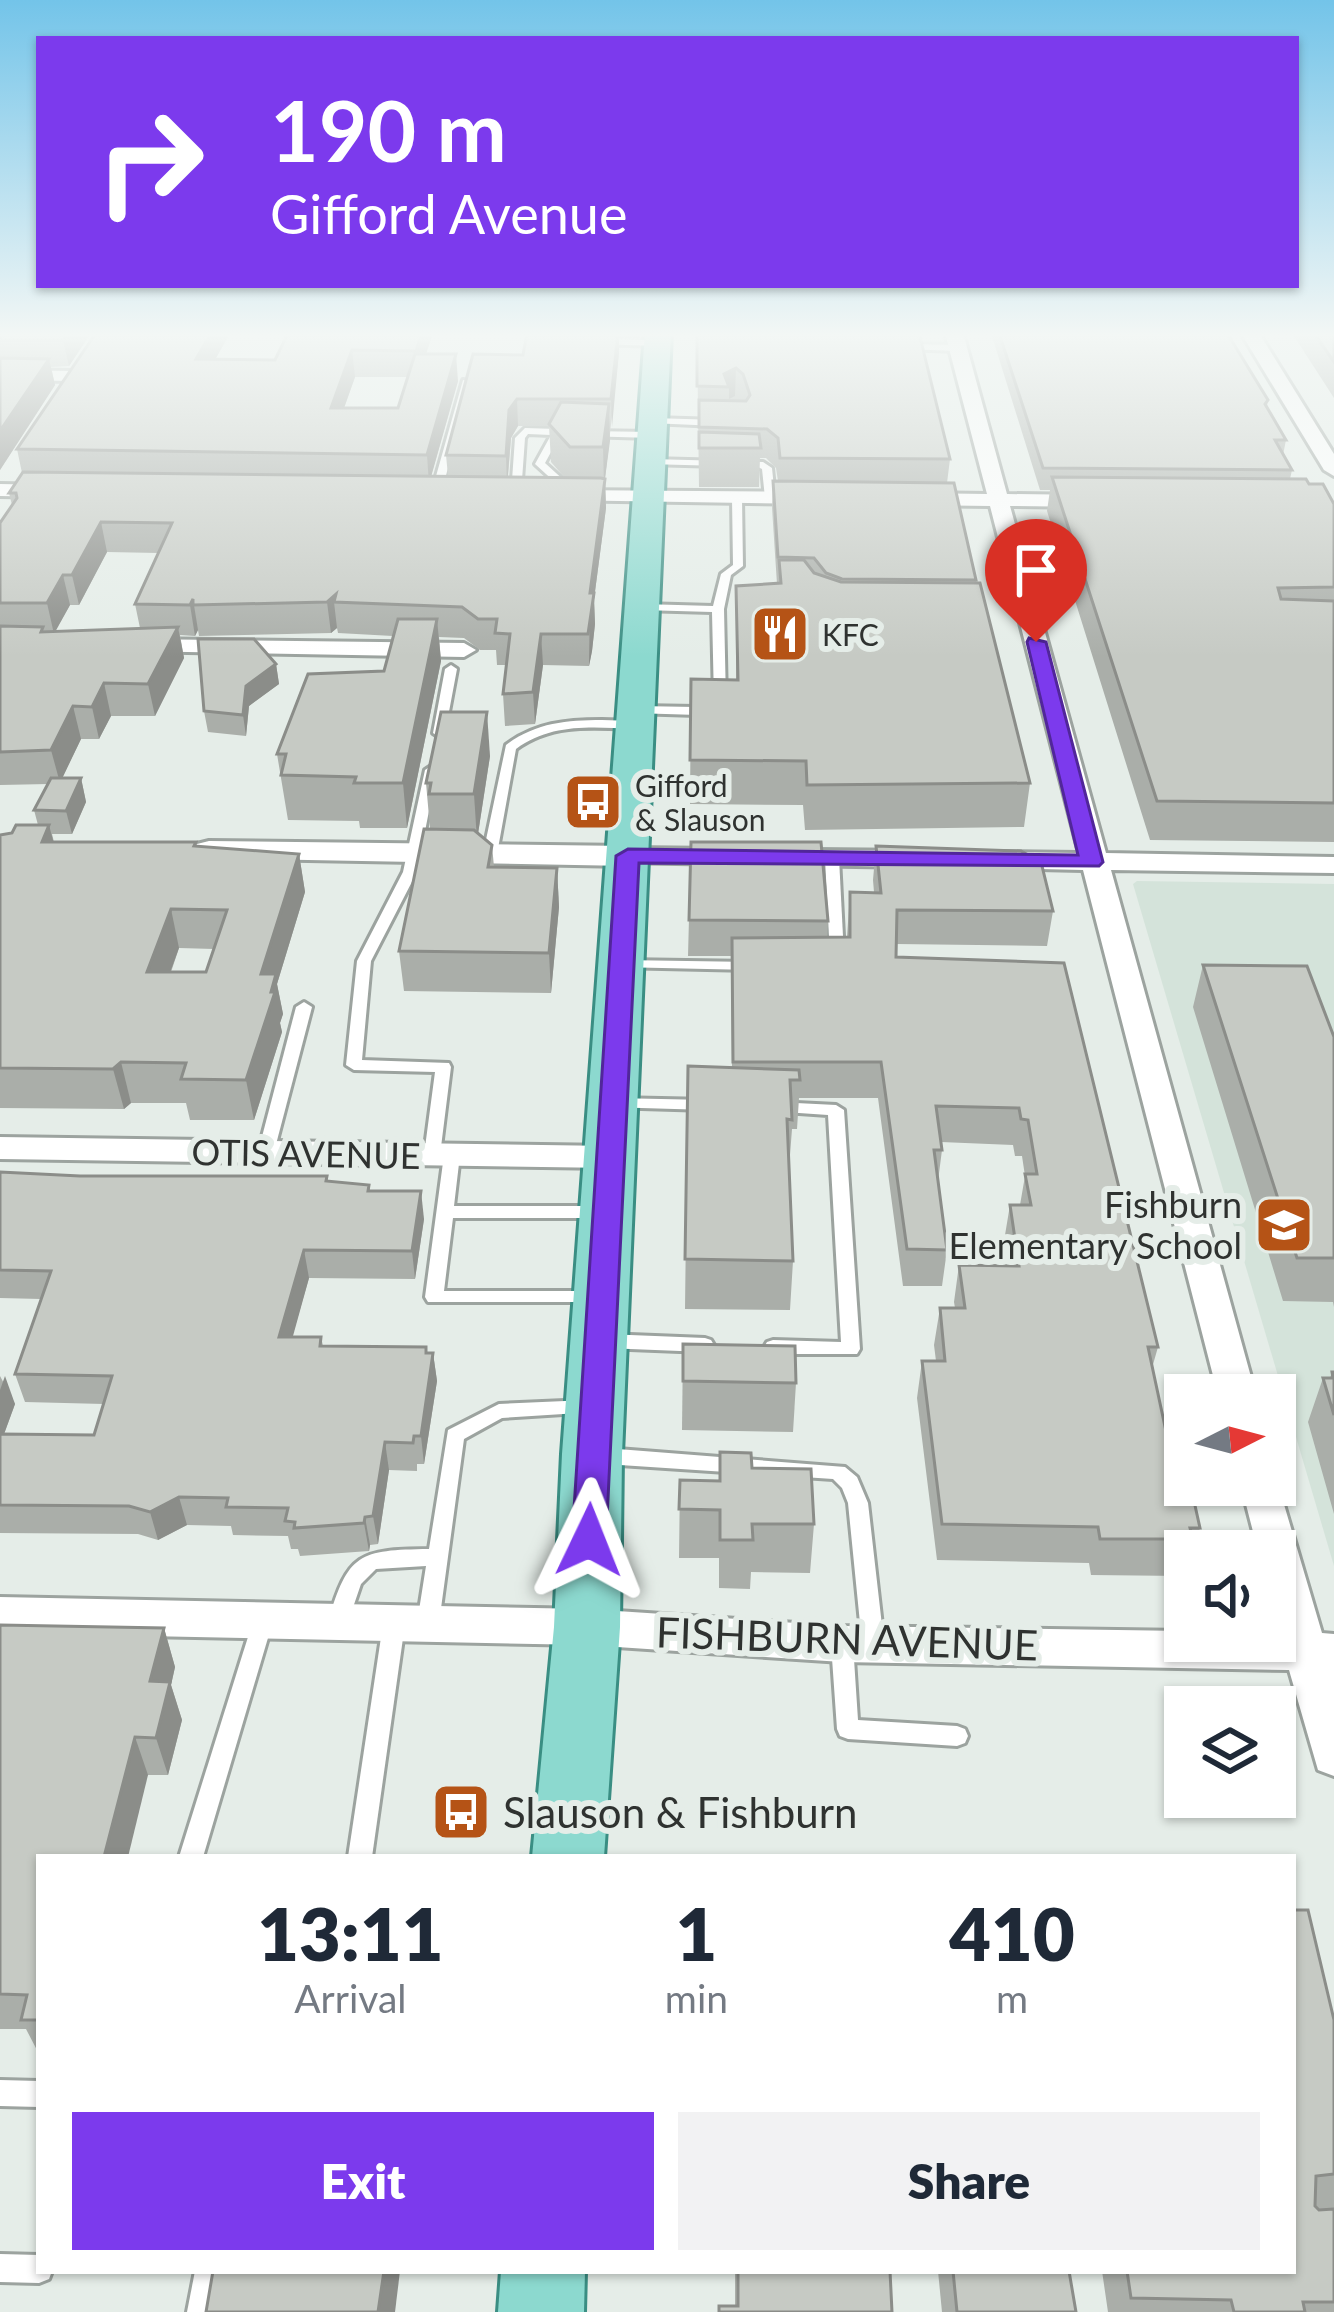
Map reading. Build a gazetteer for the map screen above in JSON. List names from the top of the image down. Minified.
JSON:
{"streets":{"street":["OTIS AVENUE","FISHBURN AVENUE"]},"places":{"restaurant":["KFC"],"bus stop":["Gifford & Slauson","Slauson & Fishburn"],"school or university":["Fishburn Elementary School"]},"north":"right","page":{"turn":["190 m","Gifford Avenue"],"eta":["13:11","Arrival","1","min","410","m"],"buttons":["Exit","Share"]}}
